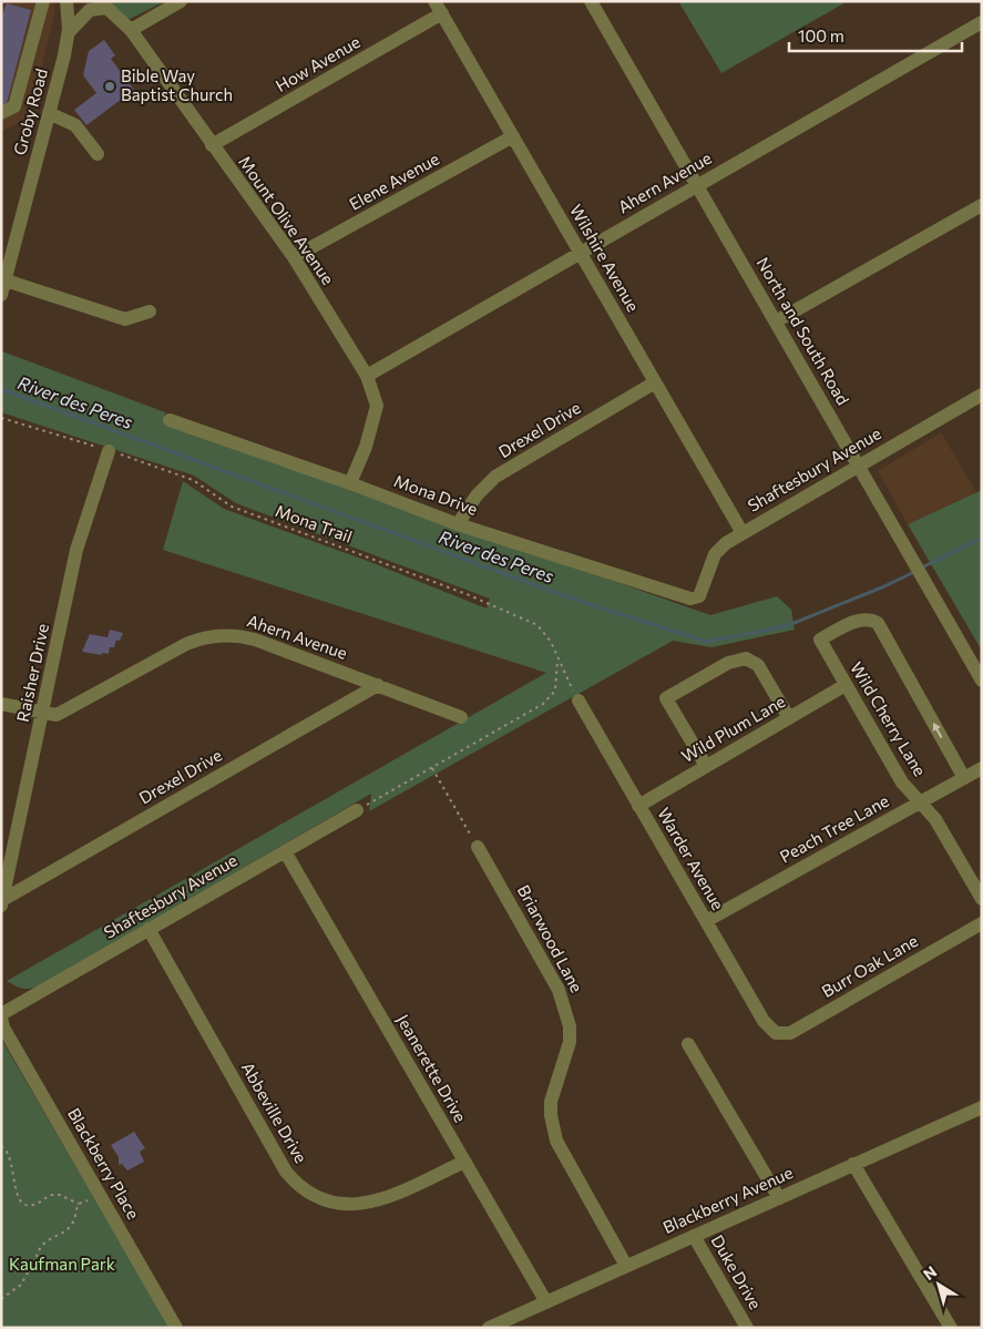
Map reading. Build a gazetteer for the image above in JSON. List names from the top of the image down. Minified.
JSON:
{"streets":{"street":["How Avenue","Groby Road","Elene Avenue","Ahern Avenue","Mount Olive Avenue","Wilshire Avenue","North and South Road","Drexel Drive","Shaftesbury Avenue","Mona Drive","Raisher Drive","Wild Cherry Lane","Wild Plum Lane","Peach Tree Lane","Warder Avenue","Briarwood Lane","Burr Oak Lane","Jeanerette Drive","Abbeville Drive","Blackberry Place","Blackberry Avenue","Duke Drive"],"path":["Mona Trail"]},"crossings":[["How Avenue","Mount Olive Avenue"],["How Avenue","Wilshire Avenue"],["Elene Avenue","Mount Olive Avenue"],["Elene Avenue","Wilshire Avenue"],["Ahern Avenue","Mount Olive Avenue"],["Ahern Avenue","Wilshire Avenue"],["Ahern Avenue","North and South Road"],["Ahern Avenue","Drexel Drive"],["Ahern Avenue","Raisher Drive"],["Mount Olive Avenue","Mona Drive"],["Wilshire Avenue","Drexel Drive"],["Wilshire Avenue","Shaftesbury Avenue"],["North and South Road","Shaftesbury Avenue"],["Drexel Drive","Mona Drive"],["Drexel Drive","Raisher Drive"],["Shaftesbury Avenue","Mona Drive"],["Shaftesbury Avenue","Jeanerette Drive"],["Shaftesbury Avenue","Abbeville Drive"],["Shaftesbury Avenue","Blackberry Place"],["Mona Trail","Raisher Drive"],["Mona Trail","Warder Avenue"],["Wild Cherry Lane","Wild Plum Lane"],["Wild Cherry Lane","Peach Tree Lane"],["Wild Plum Lane","Warder Avenue"],["Peach Tree Lane","Warder Avenue"],["Warder Avenue","Burr Oak Lane"],["Briarwood Lane","Blackberry Avenue"],["Jeanerette Drive","Abbeville Drive"],["Jeanerette Drive","Blackberry Avenue"],["Blackberry Avenue","Duke Drive"]],"water":["River des Peres"],"parks":["Kaufman Park"],"places":["Bible Way Baptist Church"],"scale_bar":"100 m","north":"top left"}
